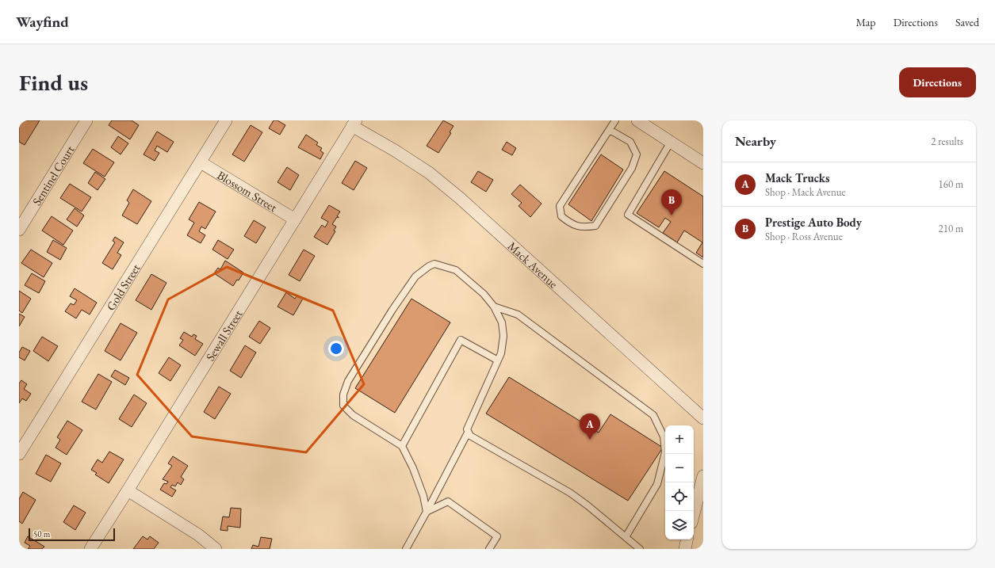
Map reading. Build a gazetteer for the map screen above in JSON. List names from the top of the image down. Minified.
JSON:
{"streets":{"street":["Sentinel Court","Blossom Street","Mack Avenue","Gold Street","Sewall Street"]},"crossings":[["Blossom Street","Gold Street"],["Blossom Street","Sewall Street"],["Mack Avenue","Sewall Street"]],"scale_bar":"50 m","page":{"header":"Wayfind","nav":["Map","Directions","Saved"],"buttons":"Directions","title":"Find us","heading":["Nearby","2 results"],"list":[{"mark":"A","name":"Mack Trucks","note":"Shop · Mack Avenue","value":"160 m"},{"mark":"B","name":"Prestige Auto Body","note":"Shop · Ross Avenue","value":"210 m"}],"pins":["B","A"],"map_buttons":["+","−"],"scale":"50 m"}}
